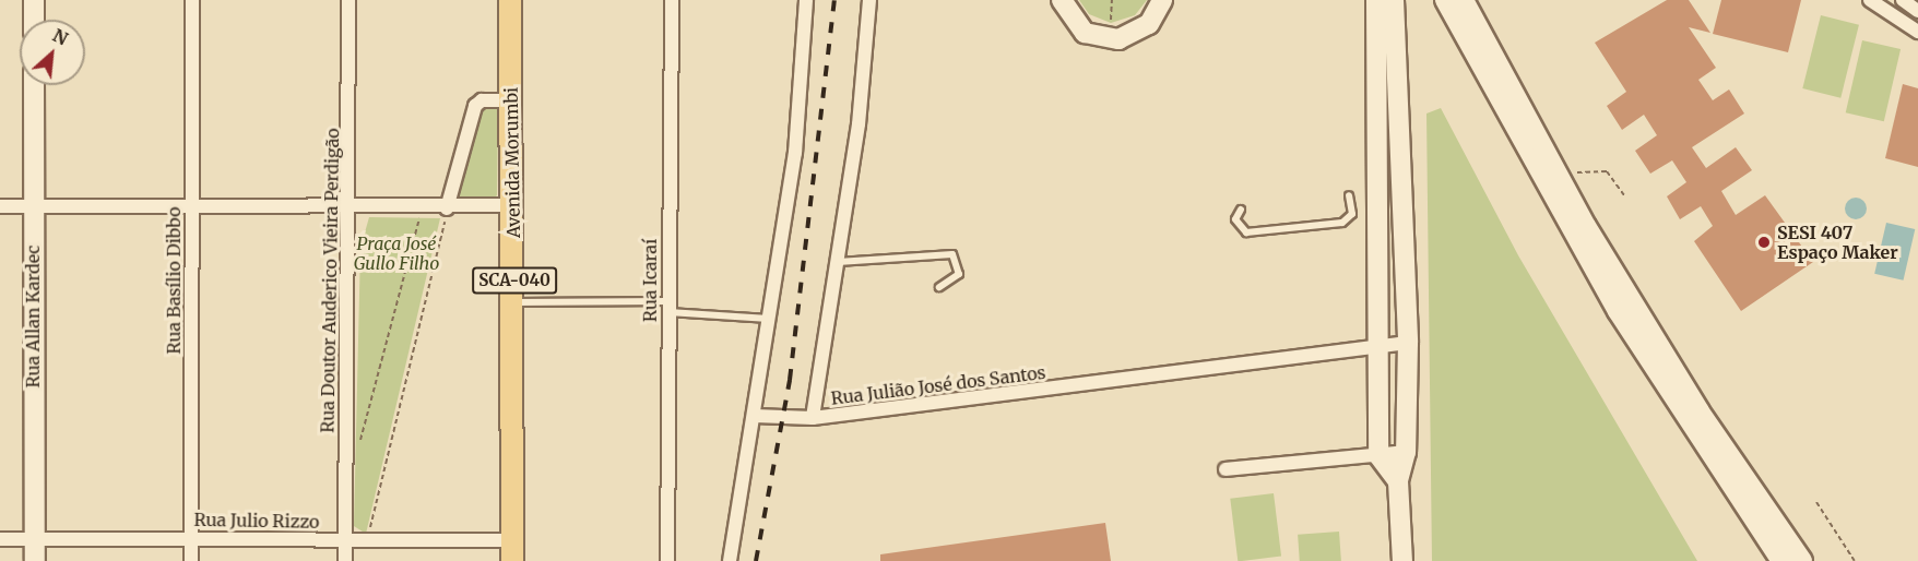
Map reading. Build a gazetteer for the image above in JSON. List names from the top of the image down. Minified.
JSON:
{"streets":{"main road":["Avenida Morumbi","SCA-040"],"street":["Rua Basílio Dibbo","Rua Doutor Auderico Vieira Perdigão","Rua Icaraí","Rua Allan Kardec","Rua Julião José dos Santos","Rua Julio Rizzo"]},"crossings":[["Avenida Morumbi","Rua Julio Rizzo"],["Rua Basílio Dibbo","Rua Julio Rizzo"],["Rua Doutor Auderico Vieira Perdigão","Rua Julio Rizzo"],["Rua Allan Kardec","Rua Julio Rizzo"]],"parks":["Praça José Gullo Filho"],"places":["SESI 407 Espaço Maker"],"north":"top right"}
